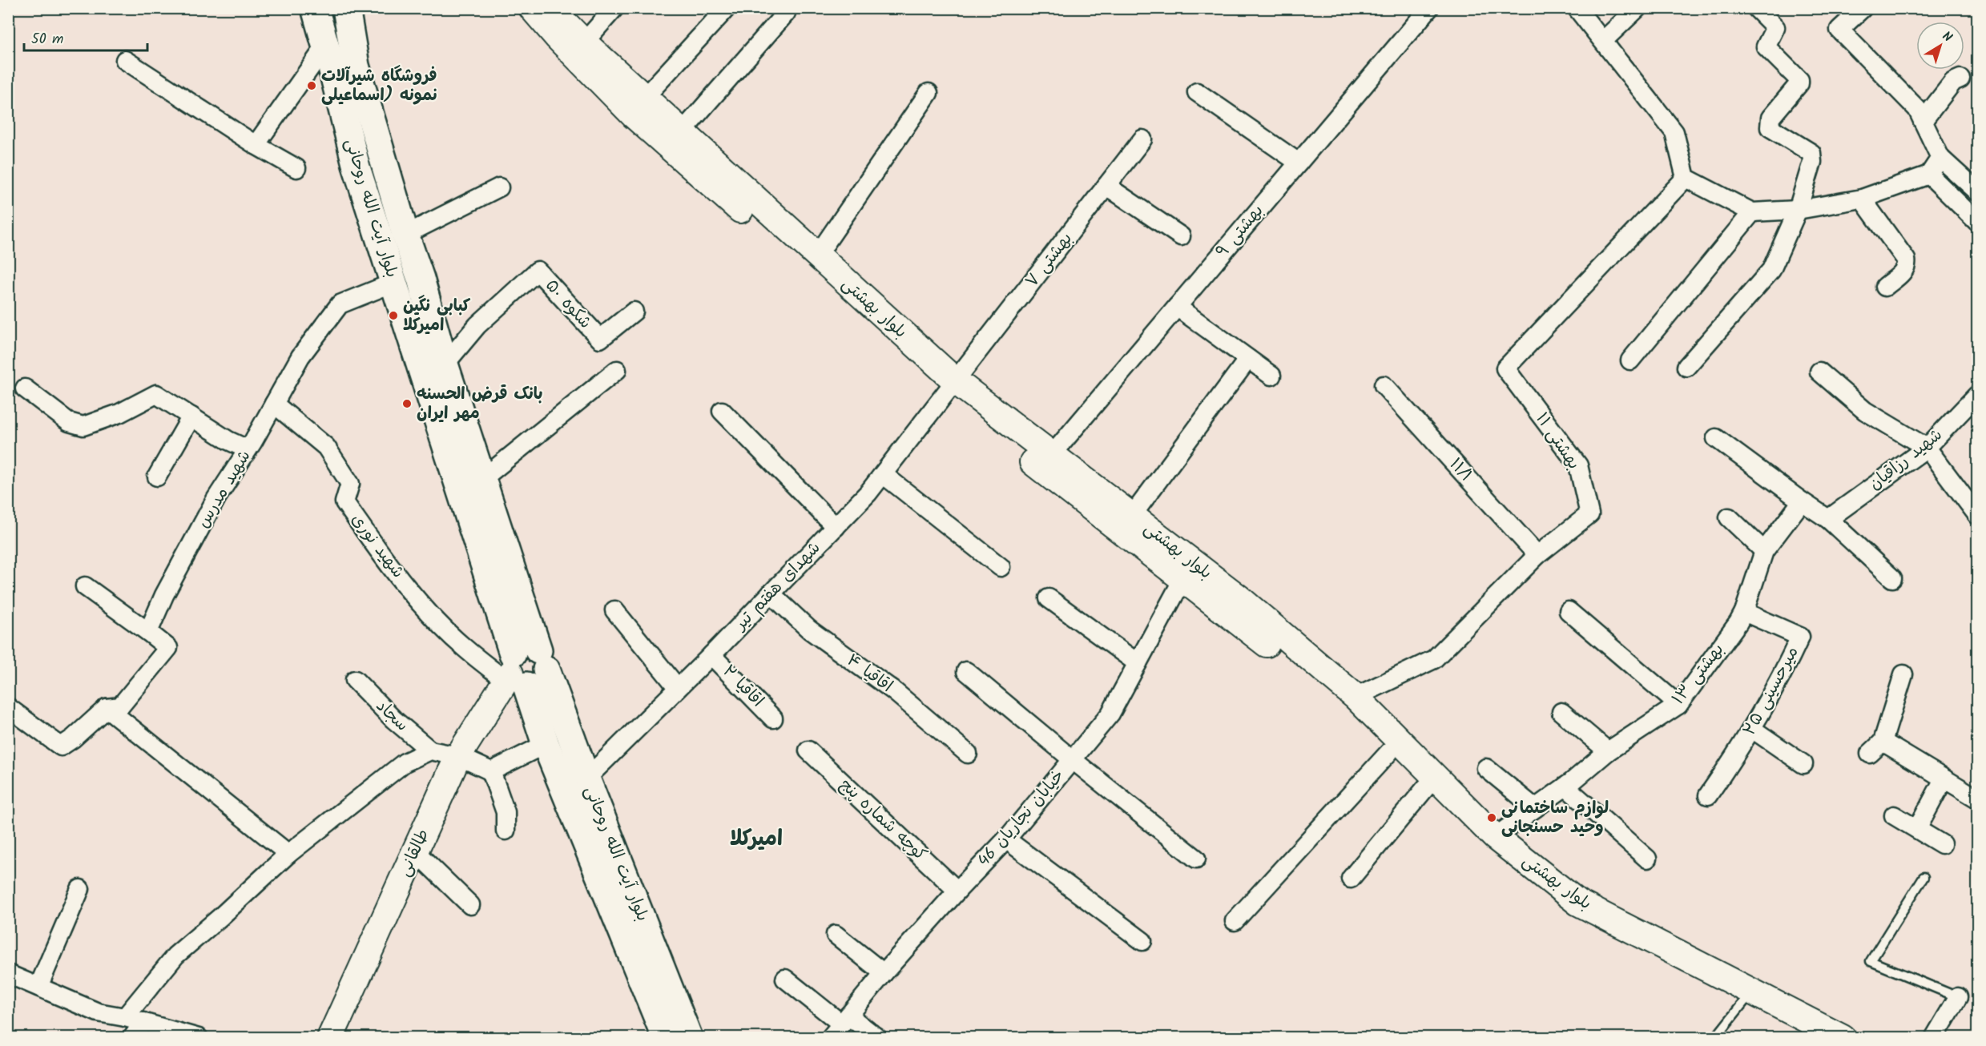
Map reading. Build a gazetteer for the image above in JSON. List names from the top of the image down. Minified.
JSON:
{"streets":{"main road":["بلوار آیت الله روحانی","بلوار بهشتی","طالقانی"],"street":["بهشتی ۹","بهشتی ۷","شکوه ۵۰","بهشتی ۱۱","شهید رزاقیان","۱۱/۱","شهید مدرس","شهید نوری","شهدای هفتم تیر","اقاقیا ۴","بهشتی ۱۳","اقاقیا ۲","میرحسینی ۲۵","سجاد","خیابان نجاریان 46","کوچه شماره پنج"]},"crossings":[["بلوار آیت الله روحانی","شکوه ۵۰"],["بلوار آیت الله روحانی","شهید مدرس"],["بلوار آیت الله روحانی","شهید نوری"],["بلوار آیت الله روحانی","شهدای هفتم تیر"],["بلوار آیت الله روحانی","طالقانی"],["بهشتی ۹","بلوار بهشتی"],["بهشتی ۷","بلوار بهشتی"],["بهشتی ۷","شهدای هفتم تیر"],["بلوار بهشتی","بهشتی ۱۱"],["بلوار بهشتی","شهدای هفتم تیر"],["بلوار بهشتی","بهشتی ۱۳"],["بلوار بهشتی","خیابان نجاریان 46"],["بهشتی ۱۱","۱۱/۱"],["شهید مدرس","شهید نوری"],["شهید نوری","طالقانی"],["شهدای هفتم تیر","اقاقیا ۴"],["شهدای هفتم تیر","اقاقیا ۲"],["بهشتی ۱۳","میرحسینی ۲۵"],["خیابان نجاریان 46","کوچه شماره پنج"]],"districts":["امیرکلا"],"places":["فروشگاه شیرآلات نمونه (اسماعیلی","کبابی نگین امیرکلا","بانک قرض الحسنه مهر ایران","لوازم ساختمانی وحید حسنجانی"],"scale_bar":"50 m","north":"top right"}
